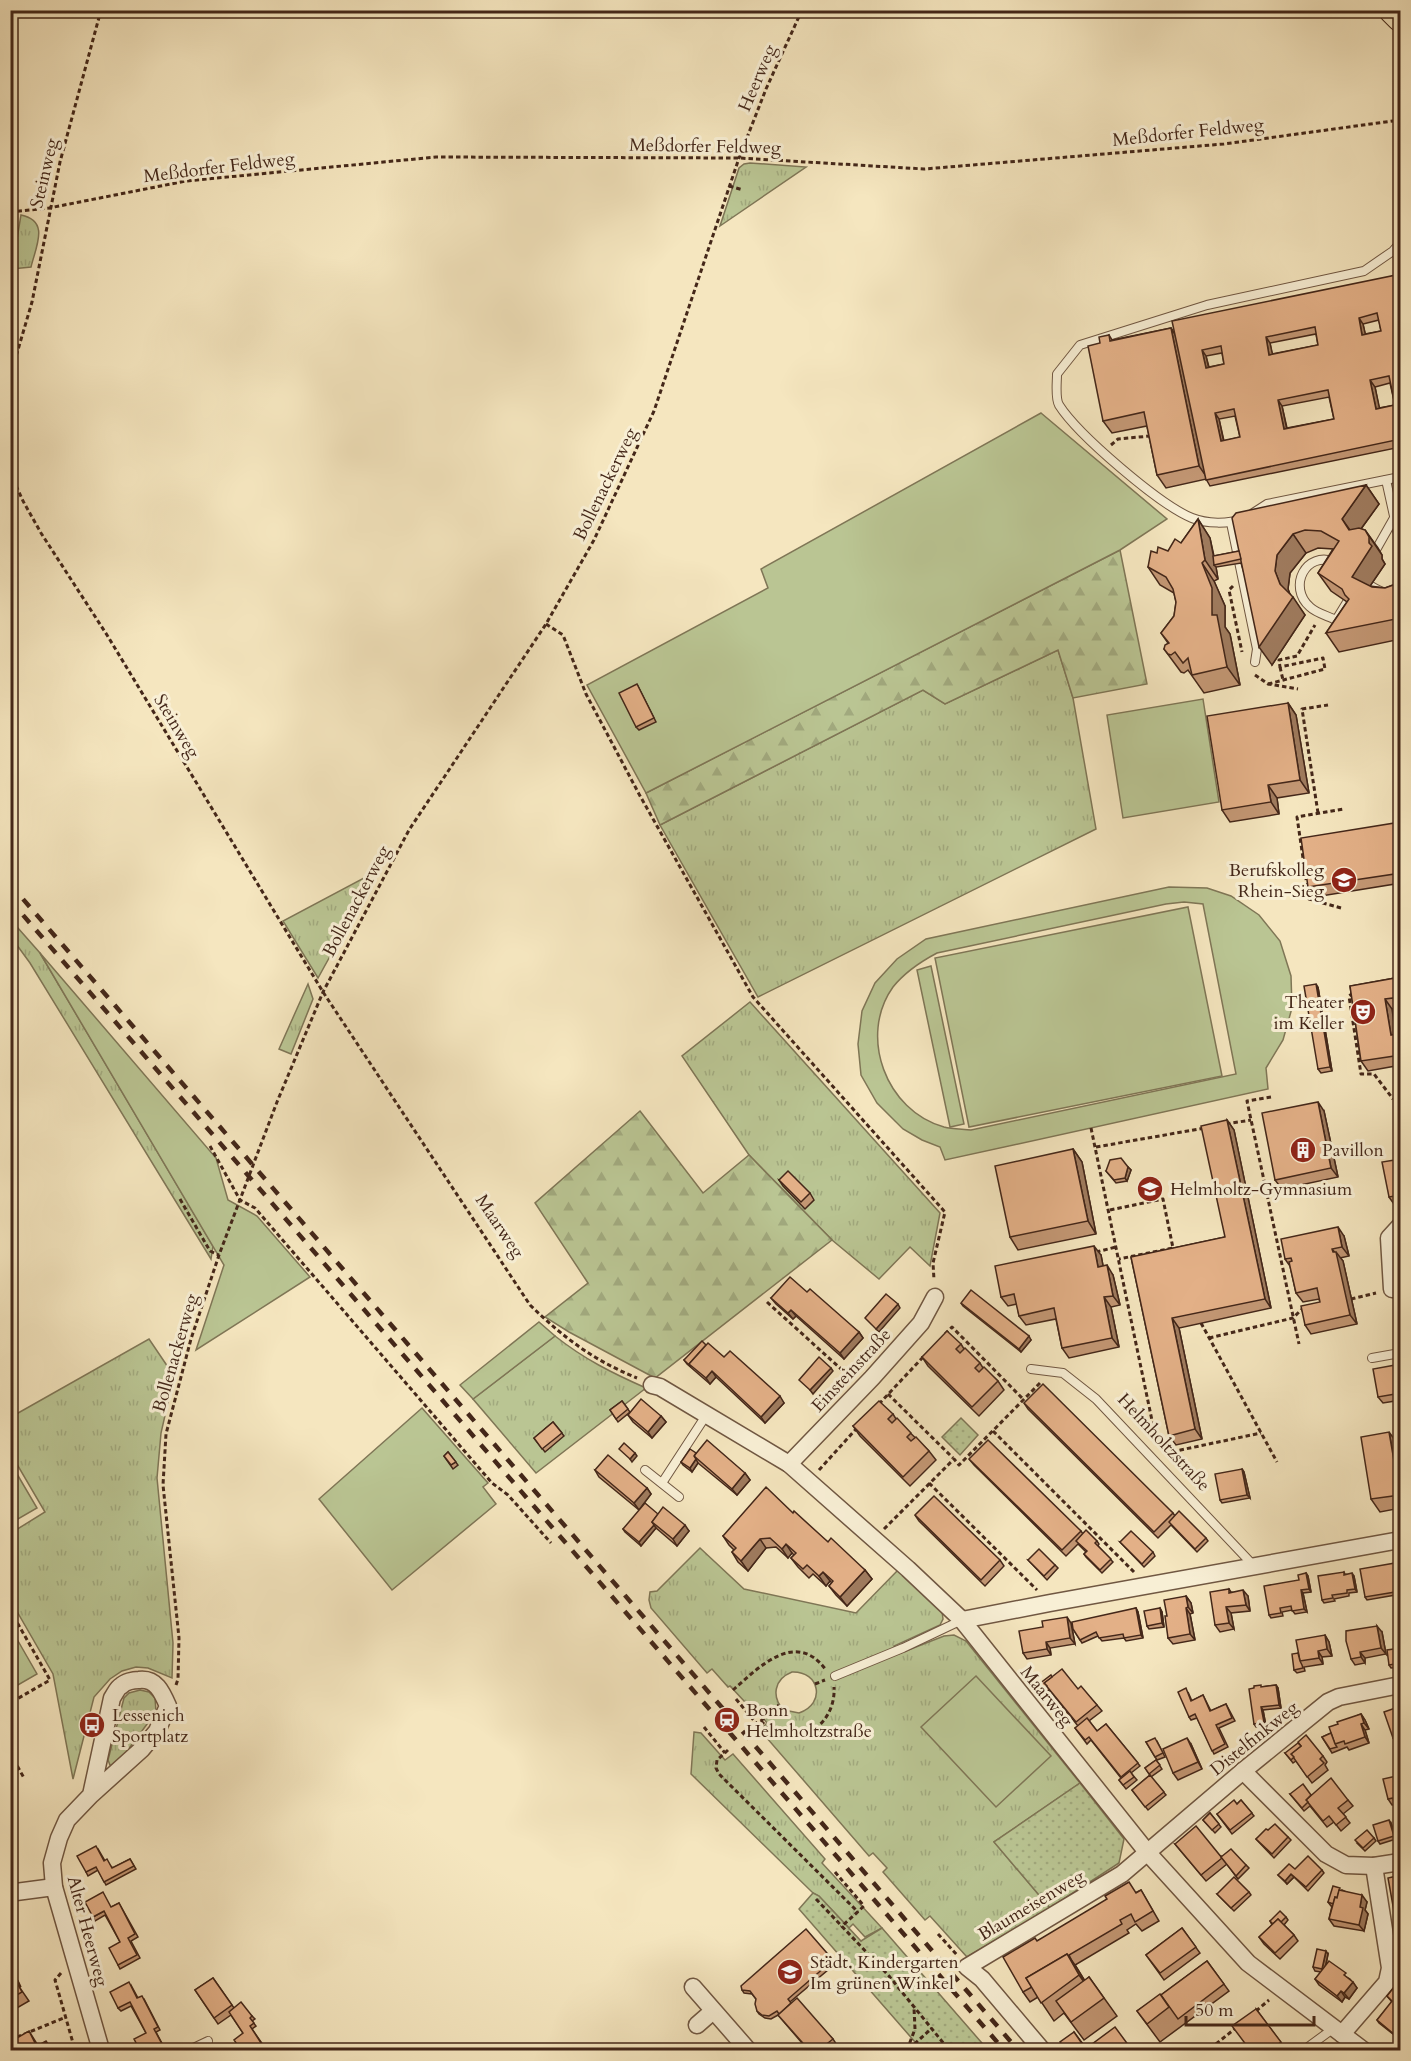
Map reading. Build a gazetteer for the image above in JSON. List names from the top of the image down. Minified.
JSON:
{"streets":{"street":["Maarweg","Einsteinstraße","Distelfinkweg","Blaumeisenweg","Alter Heerweg"],"lane":["Helmholtzstraße"],"path":["Heerweg","Meßdorfer Feldweg","Steinweg","Bollenackerweg"]},"crossings":[["Heerweg","Meßdorfer Feldweg"],["Heerweg","Bollenackerweg"],["Meßdorfer Feldweg","Steinweg"],["Meßdorfer Feldweg","Bollenackerweg"],["Steinweg","Bollenackerweg"],["Steinweg","Maarweg"],["Bollenackerweg","Maarweg"],["Bollenackerweg","Alter Heerweg"],["Maarweg","Einsteinstraße"],["Maarweg","Distelfinkweg"],["Maarweg","Blaumeisenweg"],["Distelfinkweg","Blaumeisenweg"]],"places":{"school or university":["Berufskolleg Rhein-Sieg","Helmholtz-Gymnasium","Städt. Kindergarten Im grünen Winkel"],"theatre":["Theater im Keller"],"building":["Pavillon"],"station":["Bonn Helmholtzstraße"],"bus stop":["Lessenich Sportplatz"]},"scale_bar":"50 m"}
